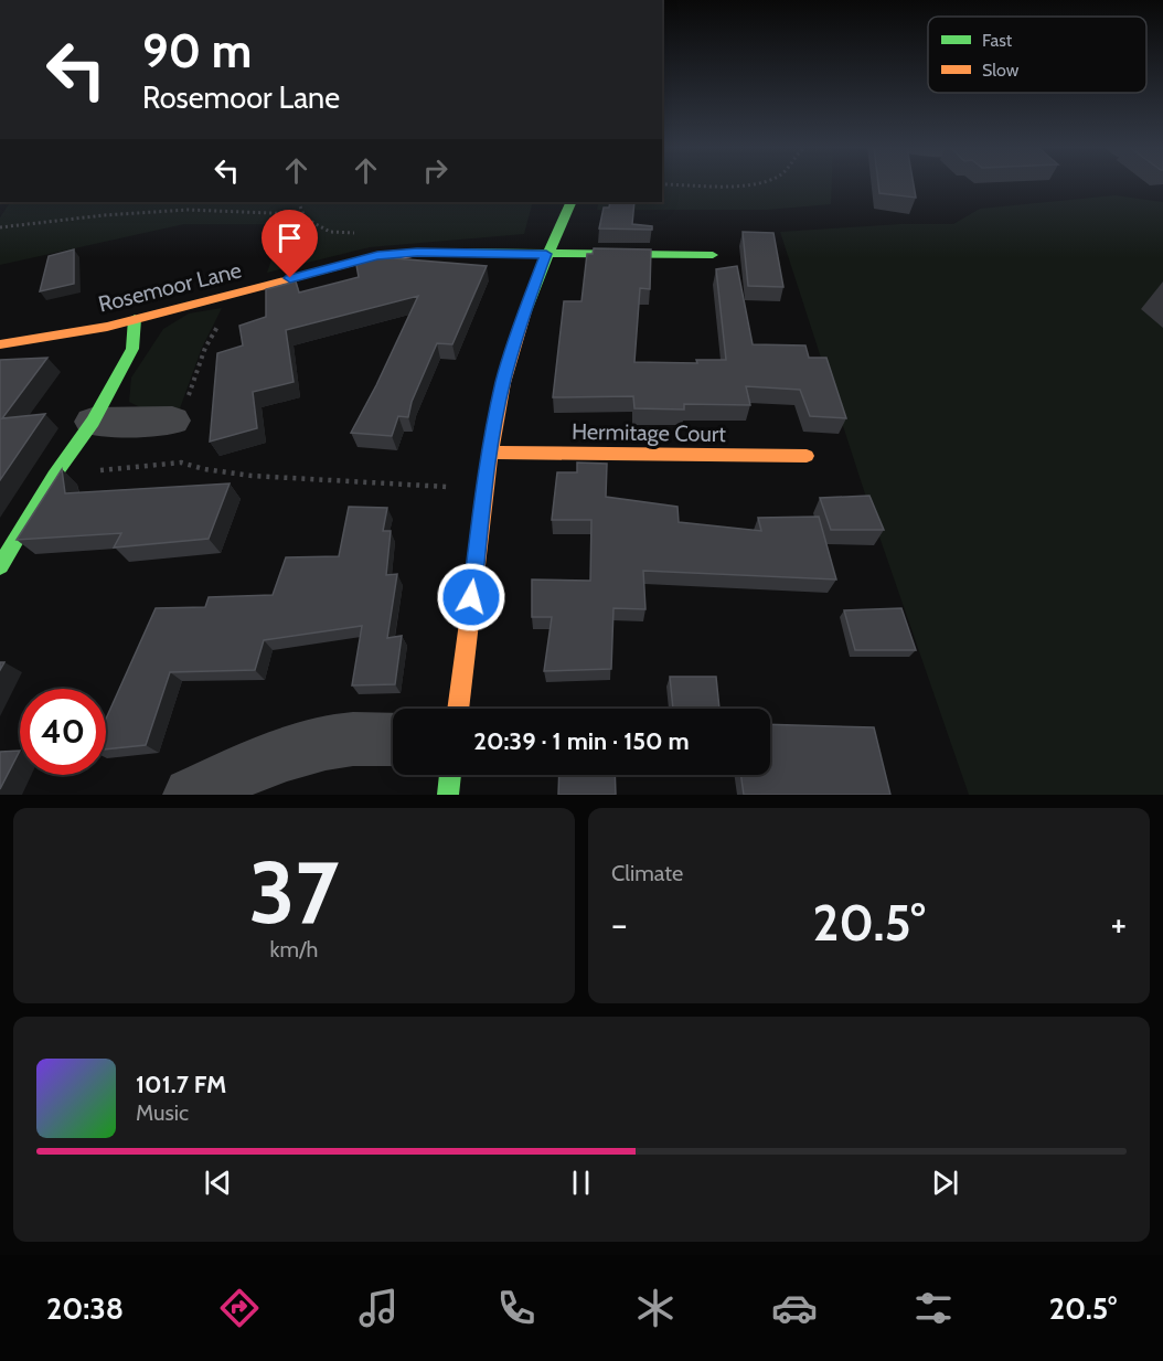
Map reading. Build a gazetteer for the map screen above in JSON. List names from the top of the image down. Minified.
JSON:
{"streets":{"street":["Rosemoor Lane","Hermitage Court"]},"legend":["Fast","Slow"],"page":{"turn":["90 m","Rosemoor Lane"],"limit":"40","trip":"20:39 · 1 min · 150 m","tile":[["37","km/h"],"Climate"],"heat":["−","20.5°","+"],"song":["101.7 FM","Music"],"tabs":["20:38","20.5°"]}}
